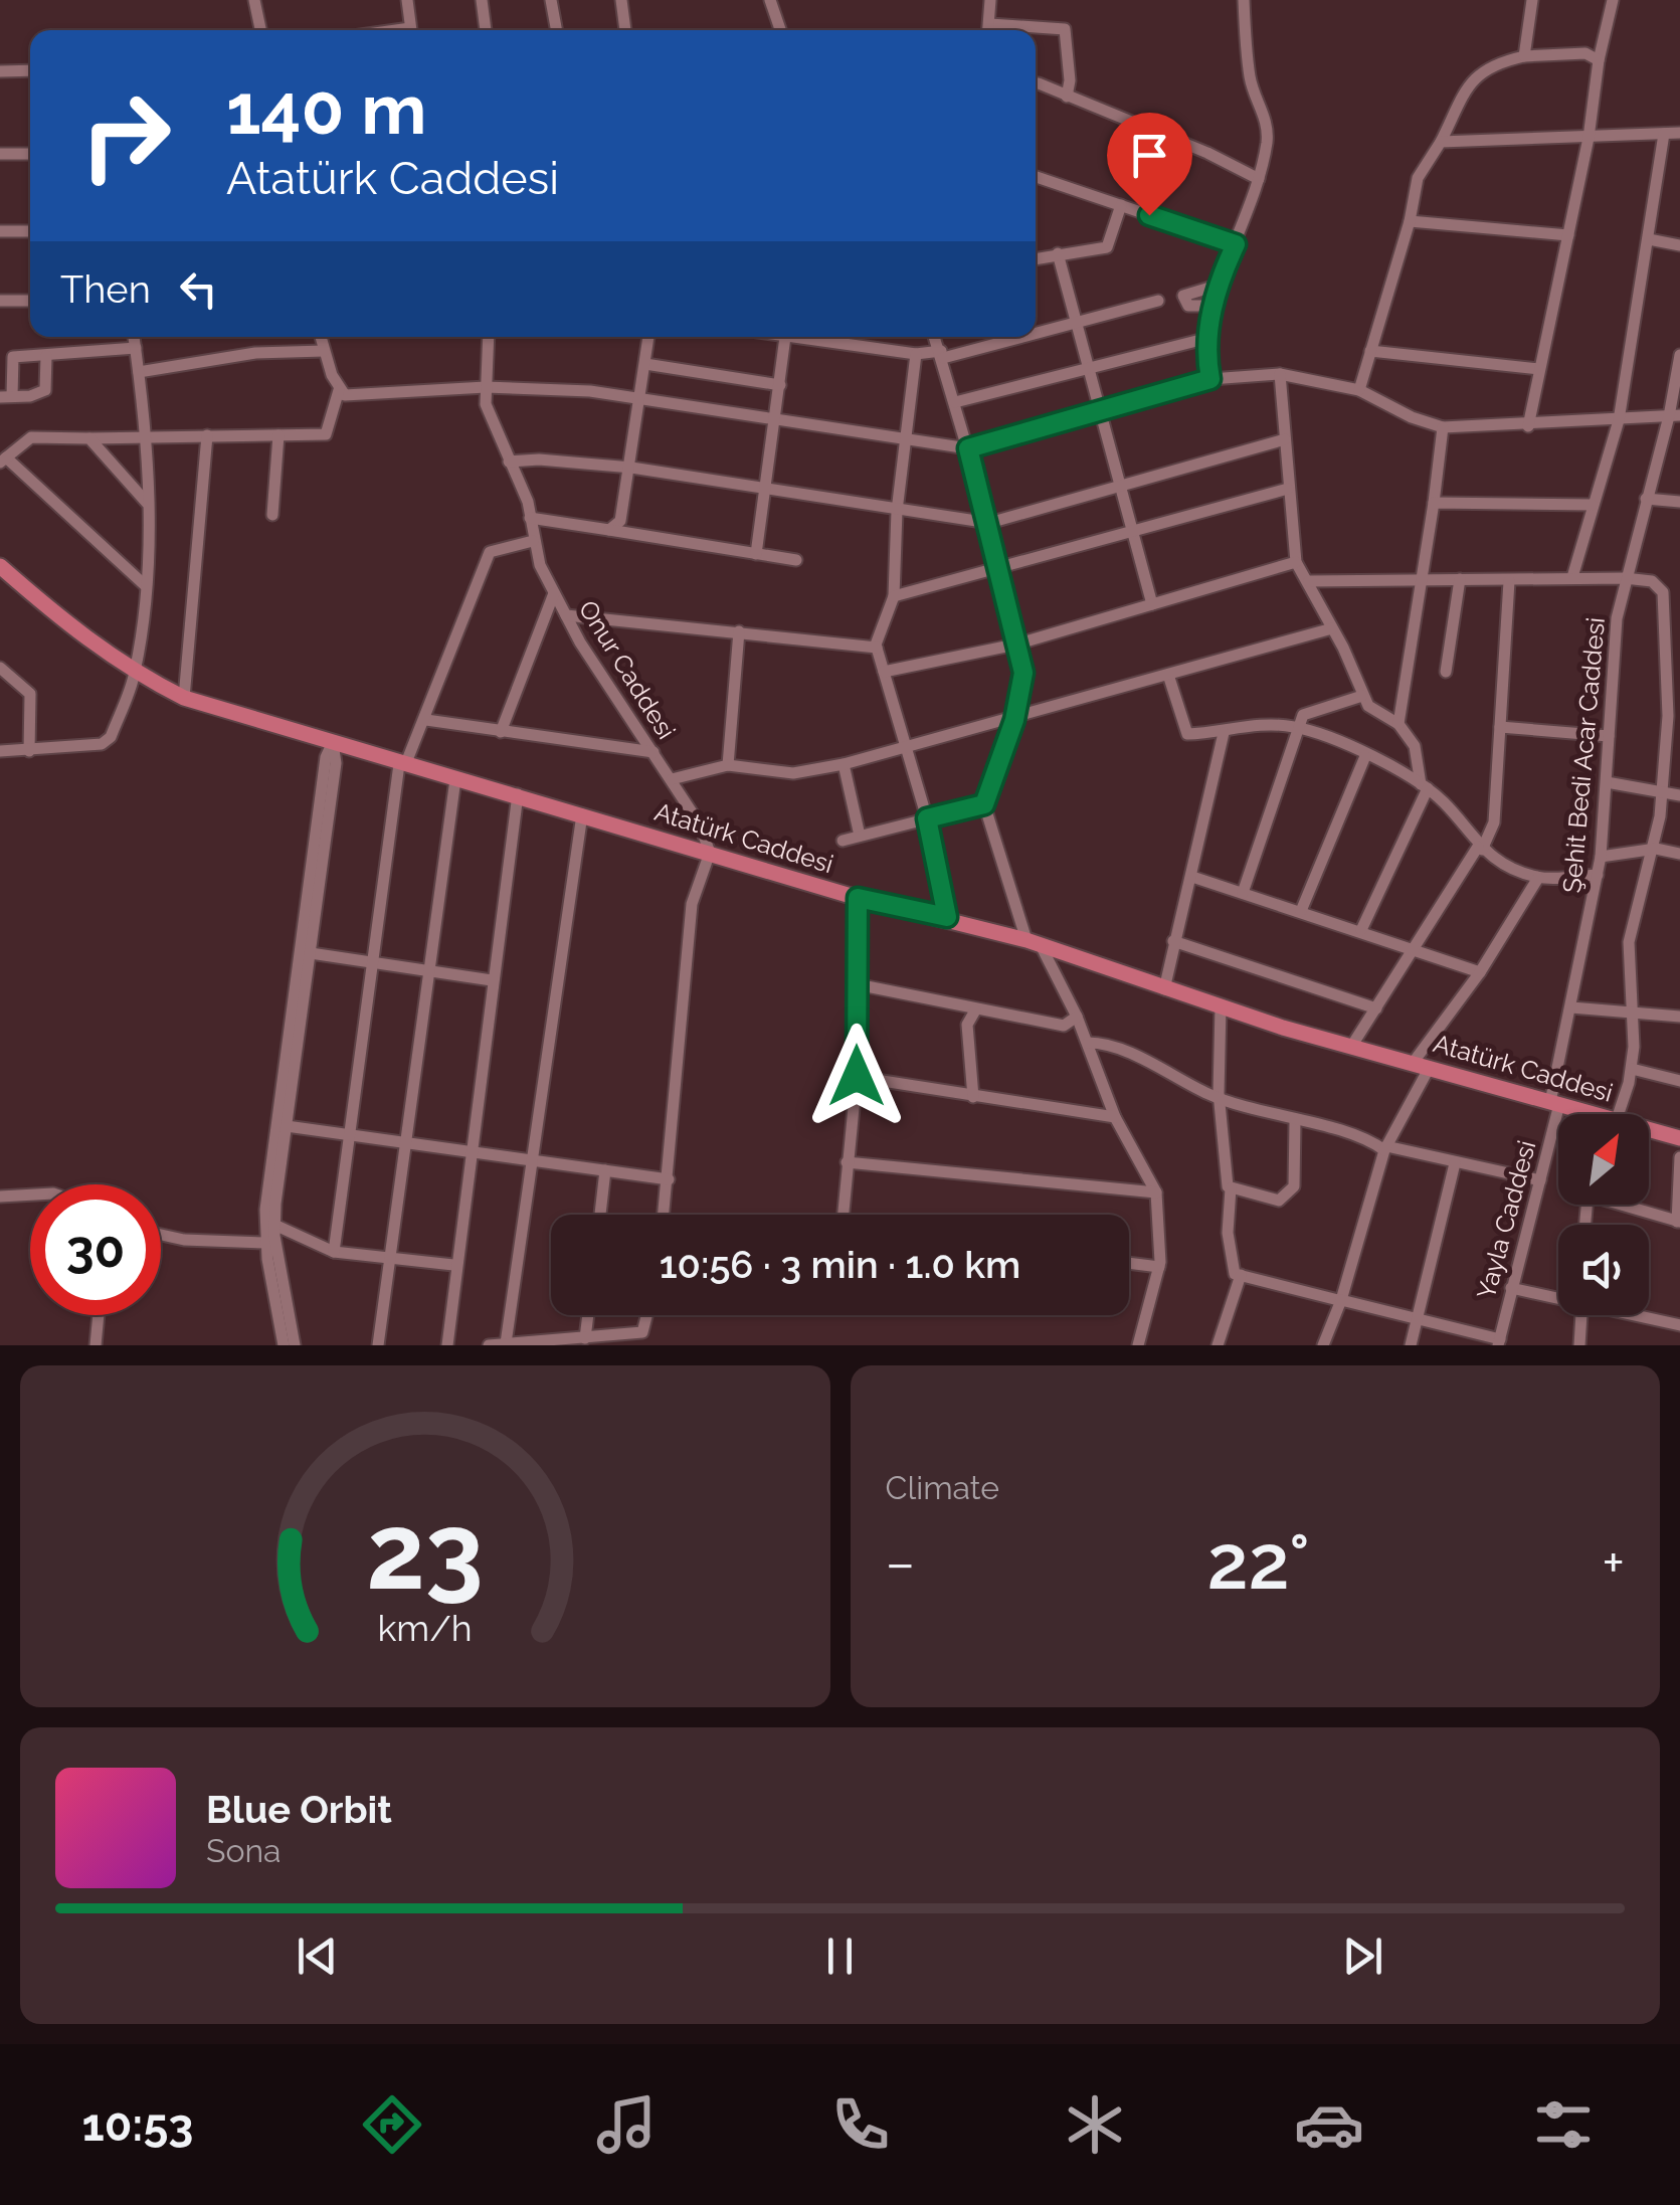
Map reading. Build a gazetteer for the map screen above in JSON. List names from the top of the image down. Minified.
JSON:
{"streets":{"main road":["Atatürk Caddesi"],"street":["Onur Caddesi","Şehit Bedi Acar Caddesi","Yayla Caddesi"]},"crossings":[["Onur Caddesi","Atatürk Caddesi"],["Şehit Bedi Acar Caddesi","Atatürk Caddesi"],["Şehit Bedi Acar Caddesi","Yayla Caddesi"],["Atatürk Caddesi","Yayla Caddesi"]],"north":"top right","page":{"turn":["140 m","Atatürk Caddesi"],"then":"Then","limit":"30","trip":"10:56 · 3 min · 1.0 km","tile":"Climate","heat":["−","22°","+"],"song":["Blue Orbit","Sona"],"tabs":"10:53","gauge":["23","km/h"]}}
